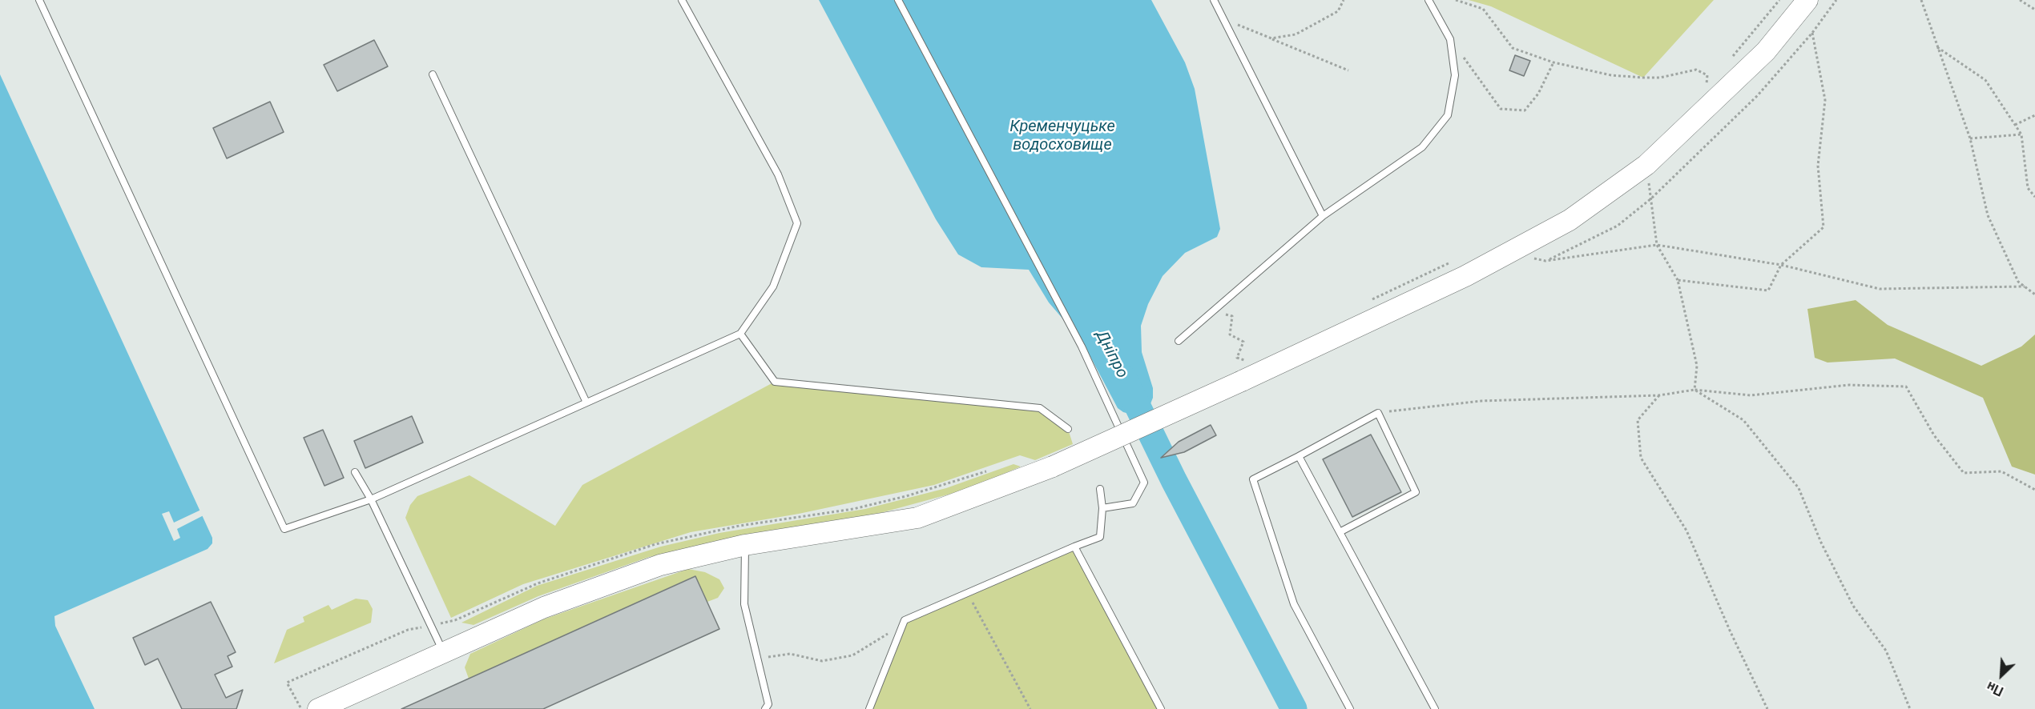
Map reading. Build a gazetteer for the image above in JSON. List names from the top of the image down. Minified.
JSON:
{"water":["Кременчуцьке водосховище","Дніпро"],"north":"bottom left"}
